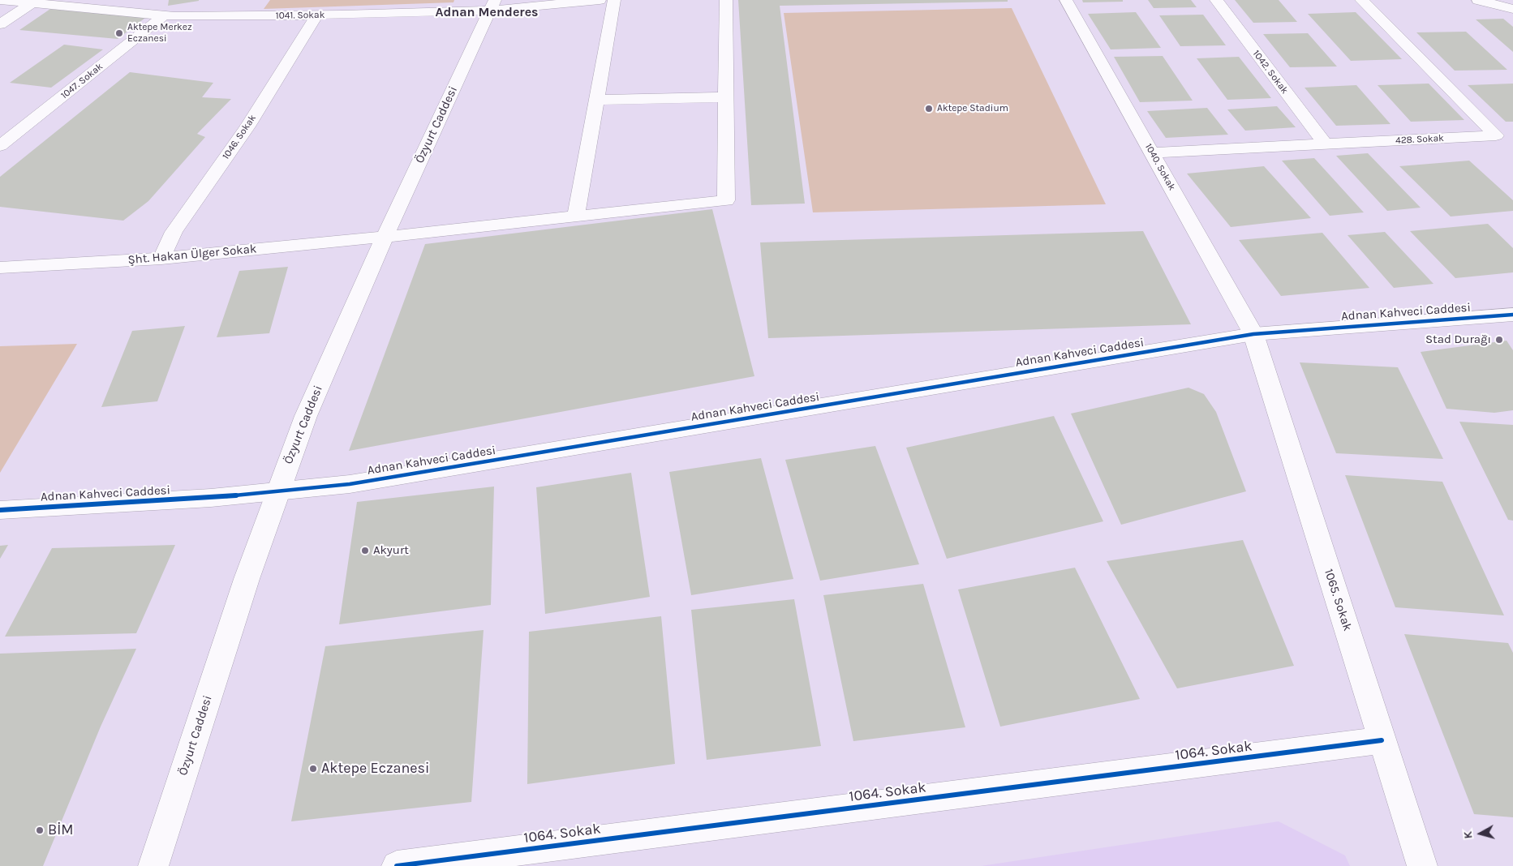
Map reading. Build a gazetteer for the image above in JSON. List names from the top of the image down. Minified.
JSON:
{"streets":{"street":["1041. Sokak","1042. Sokak","1047. Sokak","Özyurt Caddesi","1046. Sokak","428. Sokak","1040. Sokak","Şht. Hakan Ülger Sokak","Adnan Kahveci Caddesi","1065. Sokak","1064. Sokak"]},"crossings":[["1041. Sokak","1047. Sokak"],["1041. Sokak","Özyurt Caddesi"],["1041. Sokak","1046. Sokak"],["1042. Sokak","428. Sokak"],["Özyurt Caddesi","Şht. Hakan Ülger Sokak"],["Özyurt Caddesi","Adnan Kahveci Caddesi"],["1046. Sokak","Şht. Hakan Ülger Sokak"],["428. Sokak","1040. Sokak"],["1040. Sokak","Adnan Kahveci Caddesi"],["1040. Sokak","1065. Sokak"],["Adnan Kahveci Caddesi","1065. Sokak"],["1065. Sokak","1064. Sokak"]],"districts":["Adnan Menderes"],"places":["Aktepe Merkez Eczanesi","Aktepe Stadium","Stad Durağı","Akyurt","Aktepe Eczanesi","BİM"],"north":"left"}
